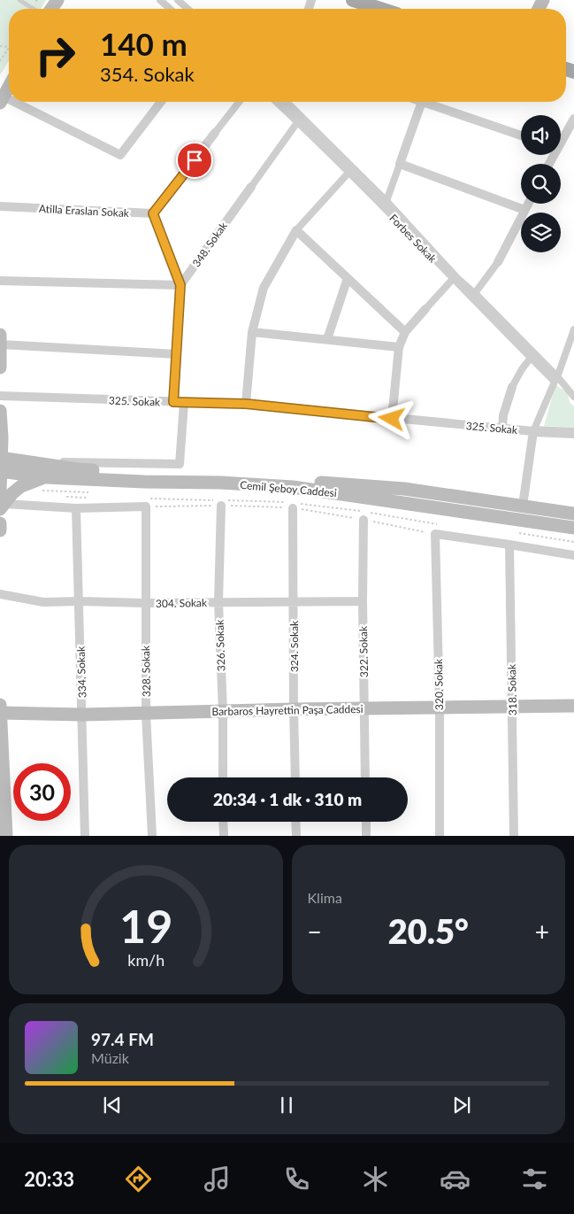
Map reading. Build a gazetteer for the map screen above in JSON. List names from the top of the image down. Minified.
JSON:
{"streets":{"main road":["Cemil Şeboy Caddesi","Barbaros Hayrettin Paşa Caddesi"],"street":["Atilla Eraslan Sokak","Forbes Sokak","348. Sokak","325. Sokak","304. Sokak","326. Sokak","324. Sokak","322. Sokak","328. Sokak","334. Sokak","320. Sokak","318. Sokak"]},"crossings":[["Forbes Sokak","348. Sokak"],["304. Sokak","326. Sokak"],["304. Sokak","324. Sokak"],["304. Sokak","322. Sokak"],["304. Sokak","328. Sokak"],["304. Sokak","334. Sokak"],["326. Sokak","Barbaros Hayrettin Paşa Caddesi"],["324. Sokak","Barbaros Hayrettin Paşa Caddesi"],["322. Sokak","Barbaros Hayrettin Paşa Caddesi"],["328. Sokak","334. Sokak"],["328. Sokak","Barbaros Hayrettin Paşa Caddesi"],["334. Sokak","Barbaros Hayrettin Paşa Caddesi"],["320. Sokak","318. Sokak"],["320. Sokak","Barbaros Hayrettin Paşa Caddesi"],["318. Sokak","Barbaros Hayrettin Paşa Caddesi"]],"page":{"turn":["140 m","354. Sokak"],"limit":"30","trip":"20:34 · 1 dk · 310 m","tile":"Klima","heat":["−","20.5°","+"],"song":["97.4 FM","Müzik"],"tabs":"20:33","gauge":["19","km/h"]}}
